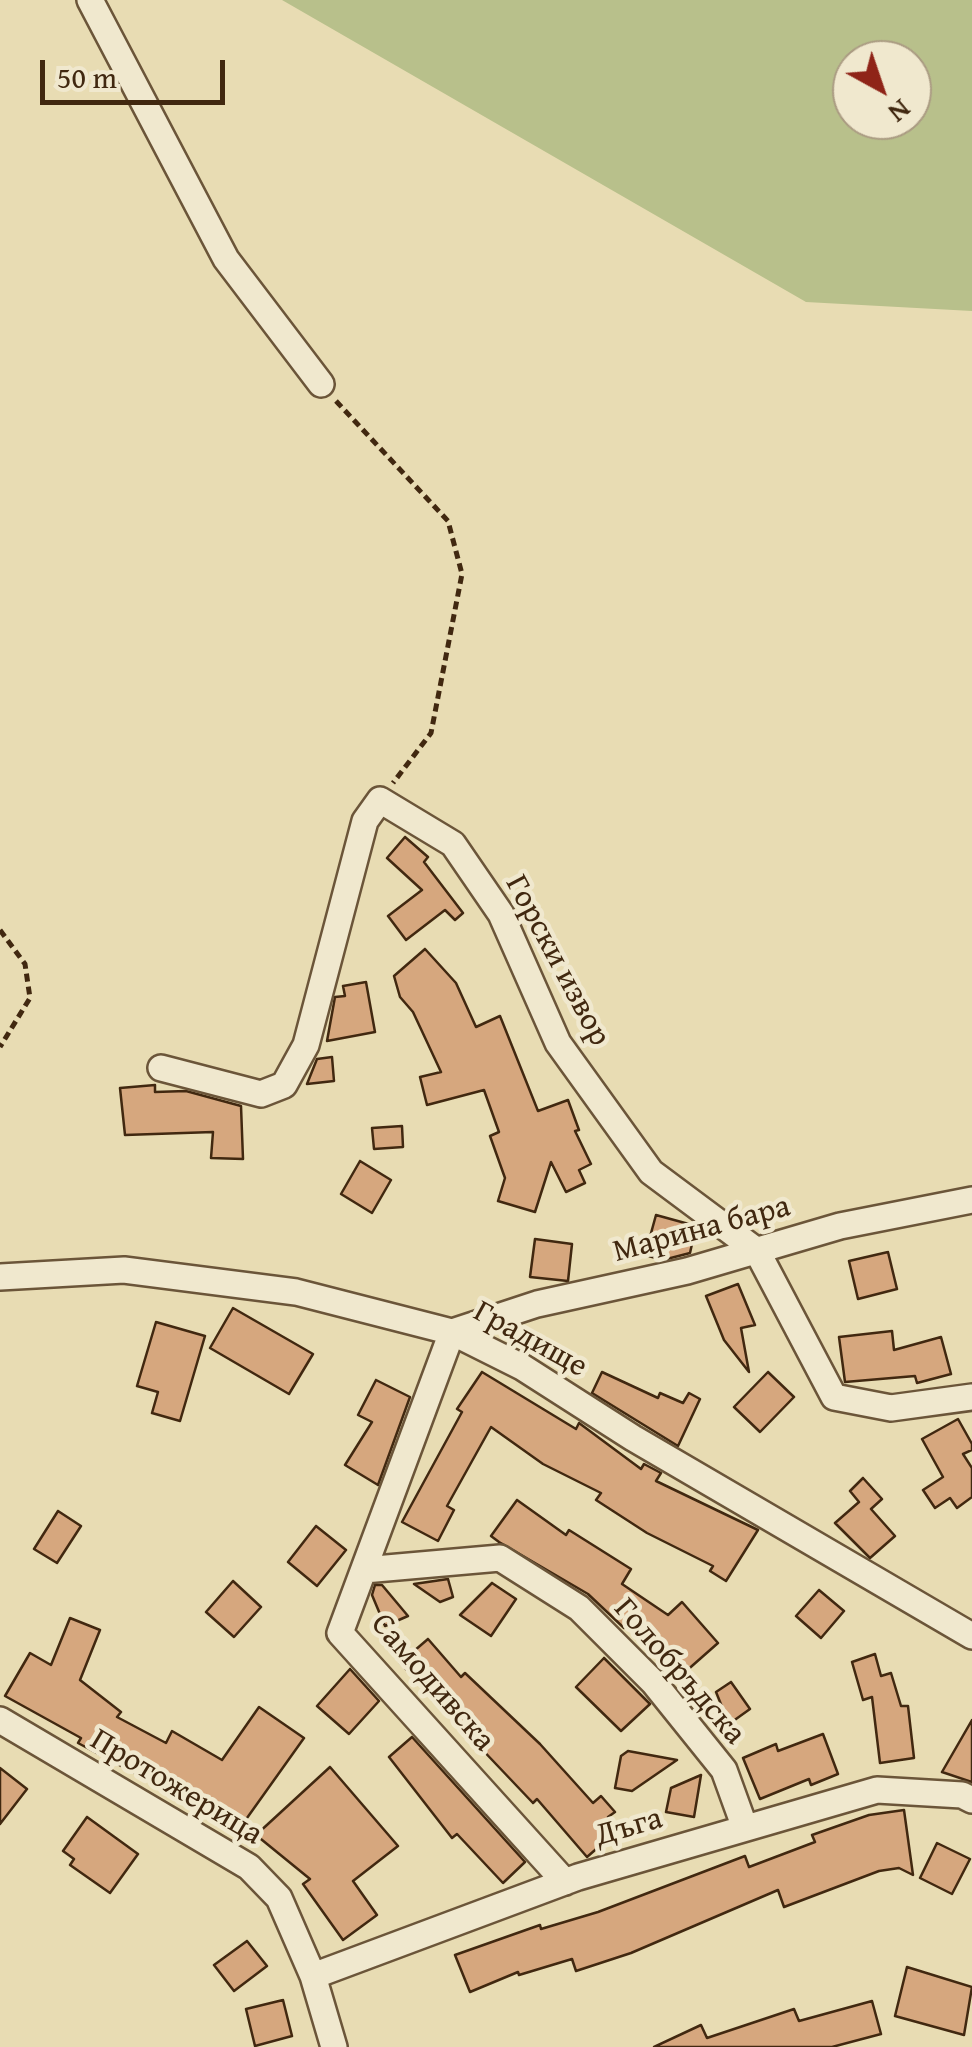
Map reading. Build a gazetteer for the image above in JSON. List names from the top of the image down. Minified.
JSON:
{"streets":{"street":["Горски извор","Марина бара","Градище","Голобръдска","Самодивска","Протожерица","Дъга"]},"crossings":[["Горски извор","Марина бара"],["Марина бара","Градище"],["Марина бара","Самодивска"],["Градище","Самодивска"],["Голобръдска","Самодивска"],["Голобръдска","Дъга"],["Самодивска","Дъга"],["Протожерица","Дъга"]],"scale_bar":"50 m","north":"bottom right"}
